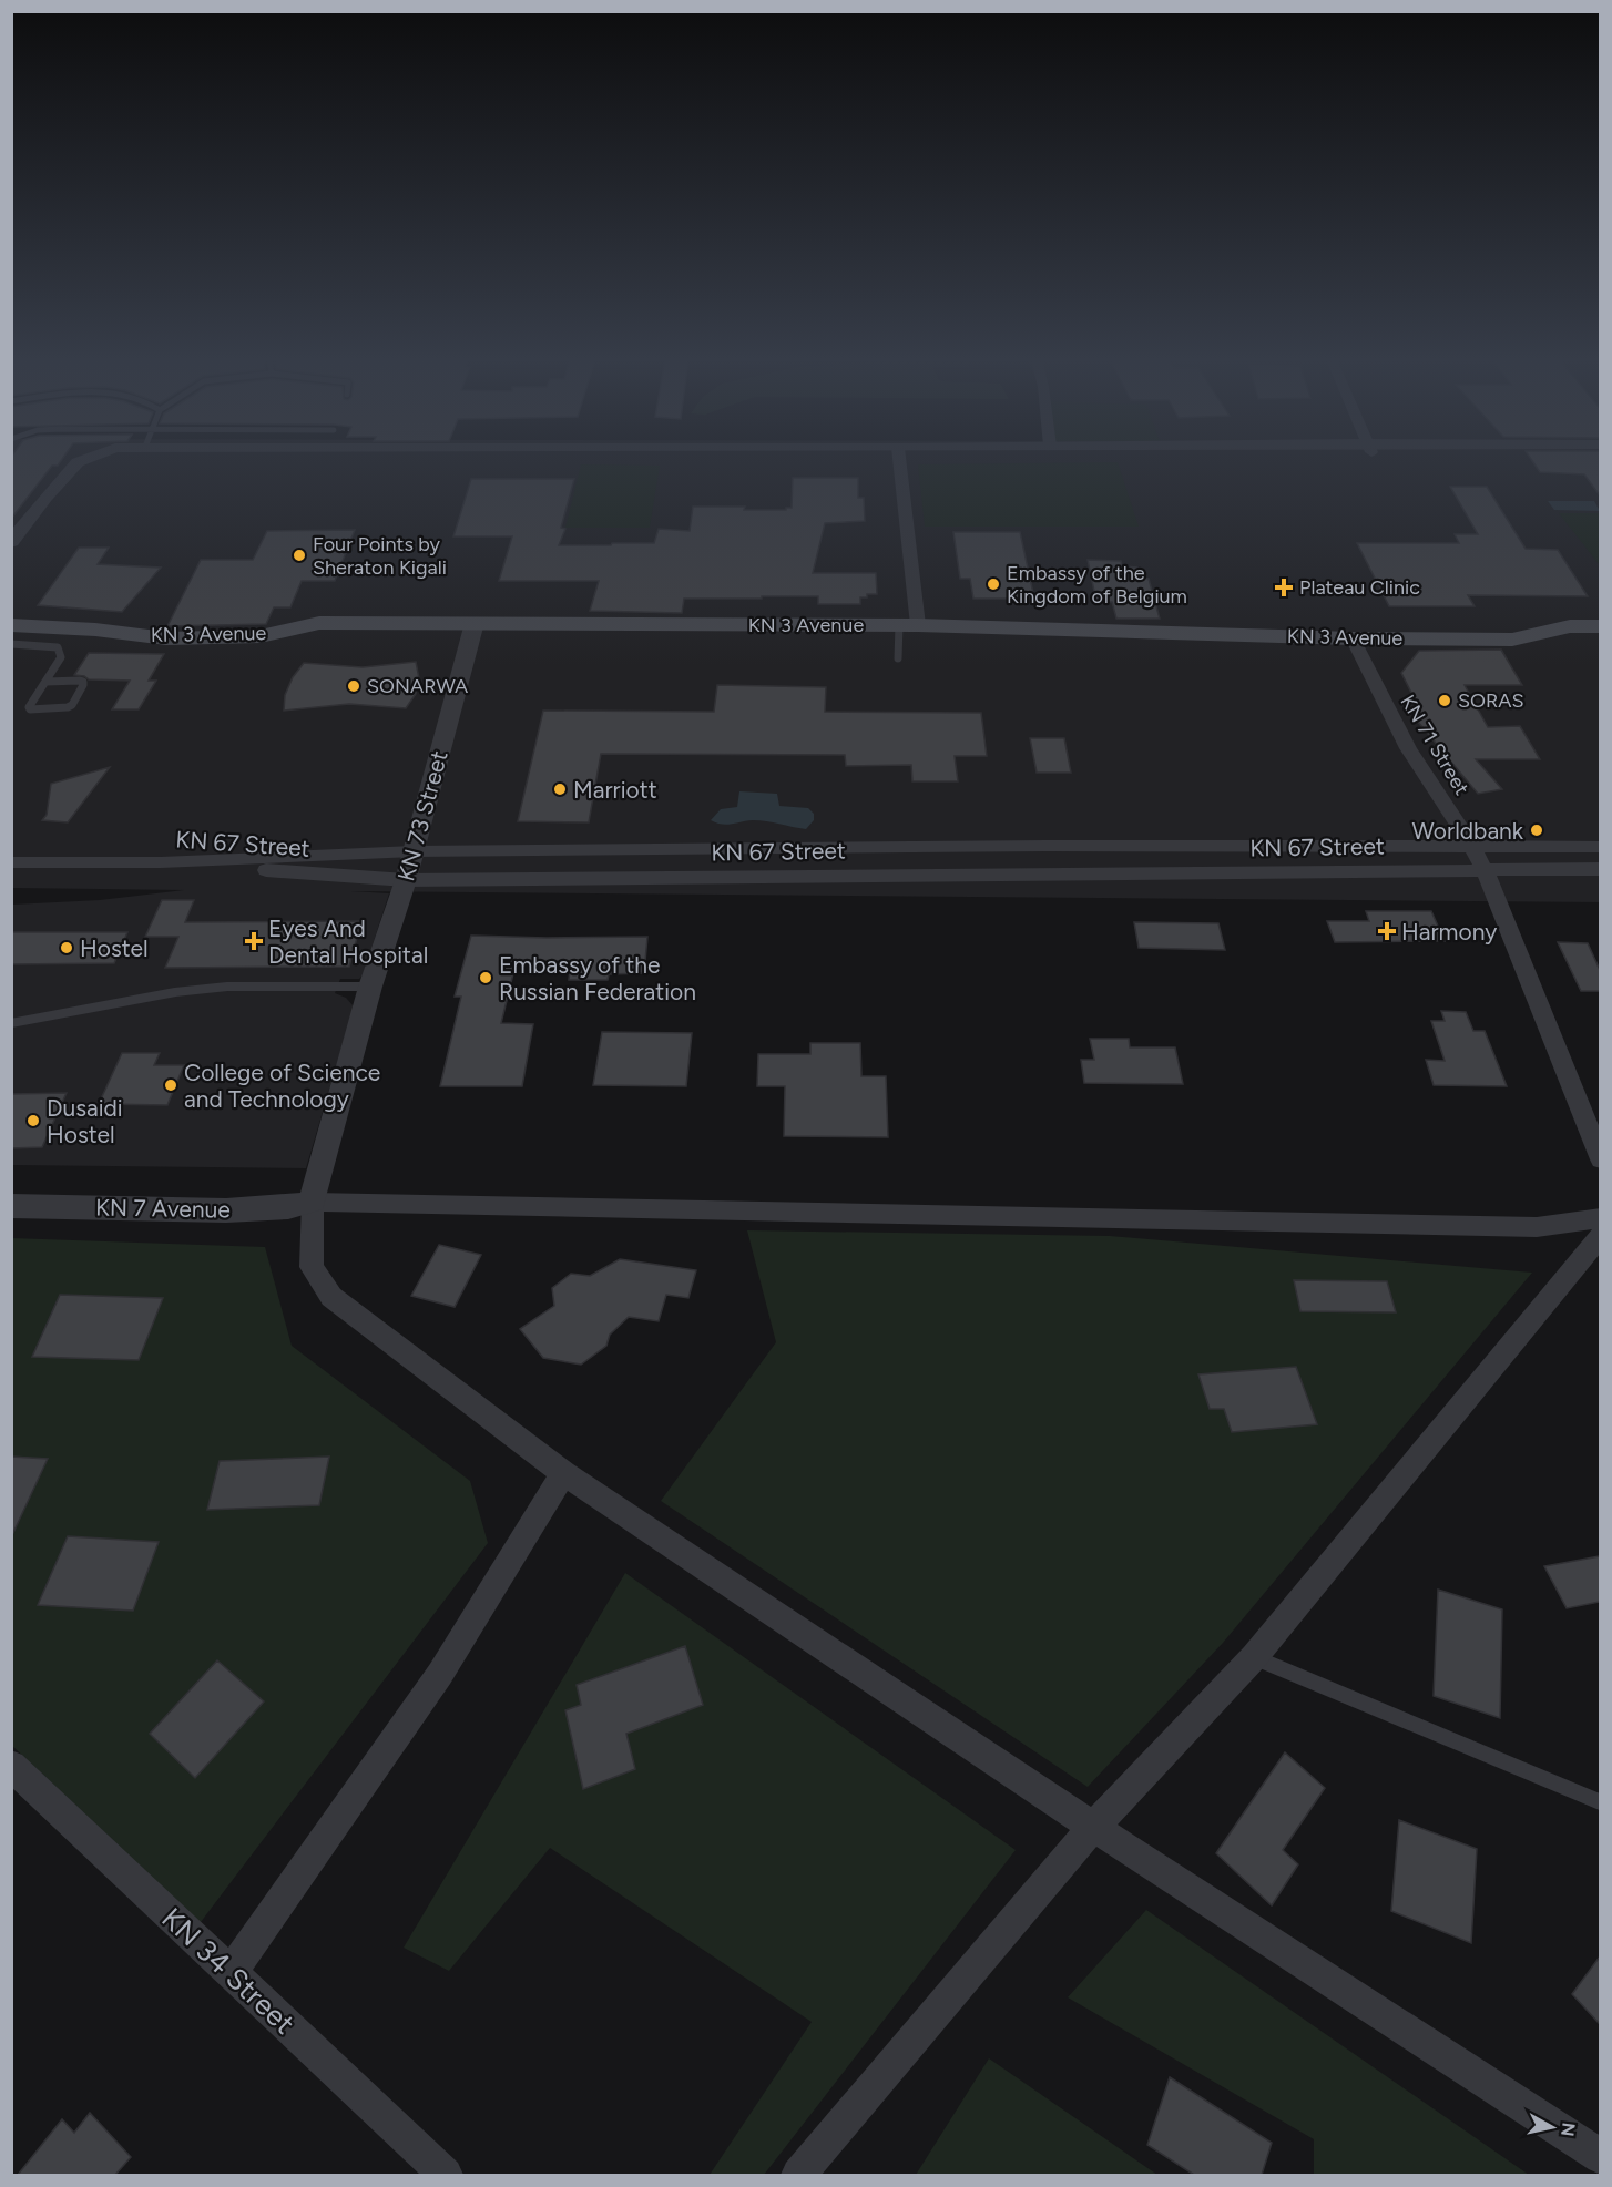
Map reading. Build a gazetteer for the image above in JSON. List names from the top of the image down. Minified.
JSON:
{"streets":{"main road":["KN 3 Avenue"],"street":["KN 71 Street","KN 73 Street","KN 67 Street","KN 7 Avenue","KN 34 Street"]},"crossings":[["KN 3 Avenue","KN 71 Street"],["KN 3 Avenue","KN 73 Street"],["KN 71 Street","KN 67 Street"],["KN 73 Street","KN 67 Street"],["KN 73 Street","KN 7 Avenue"]],"places":{"other":["Four Points by Sheraton Kigali","Embassy of the Kingdom of Belgium","SONARWA","SORAS","Marriott","Worldbank","Hostel","Embassy of the Russian Federation","College of Science and Technology","Dusaidi Hostel"],"health":["Plateau Clinic","Harmony","Eyes And Dental Hospital"]},"north":"right"}
